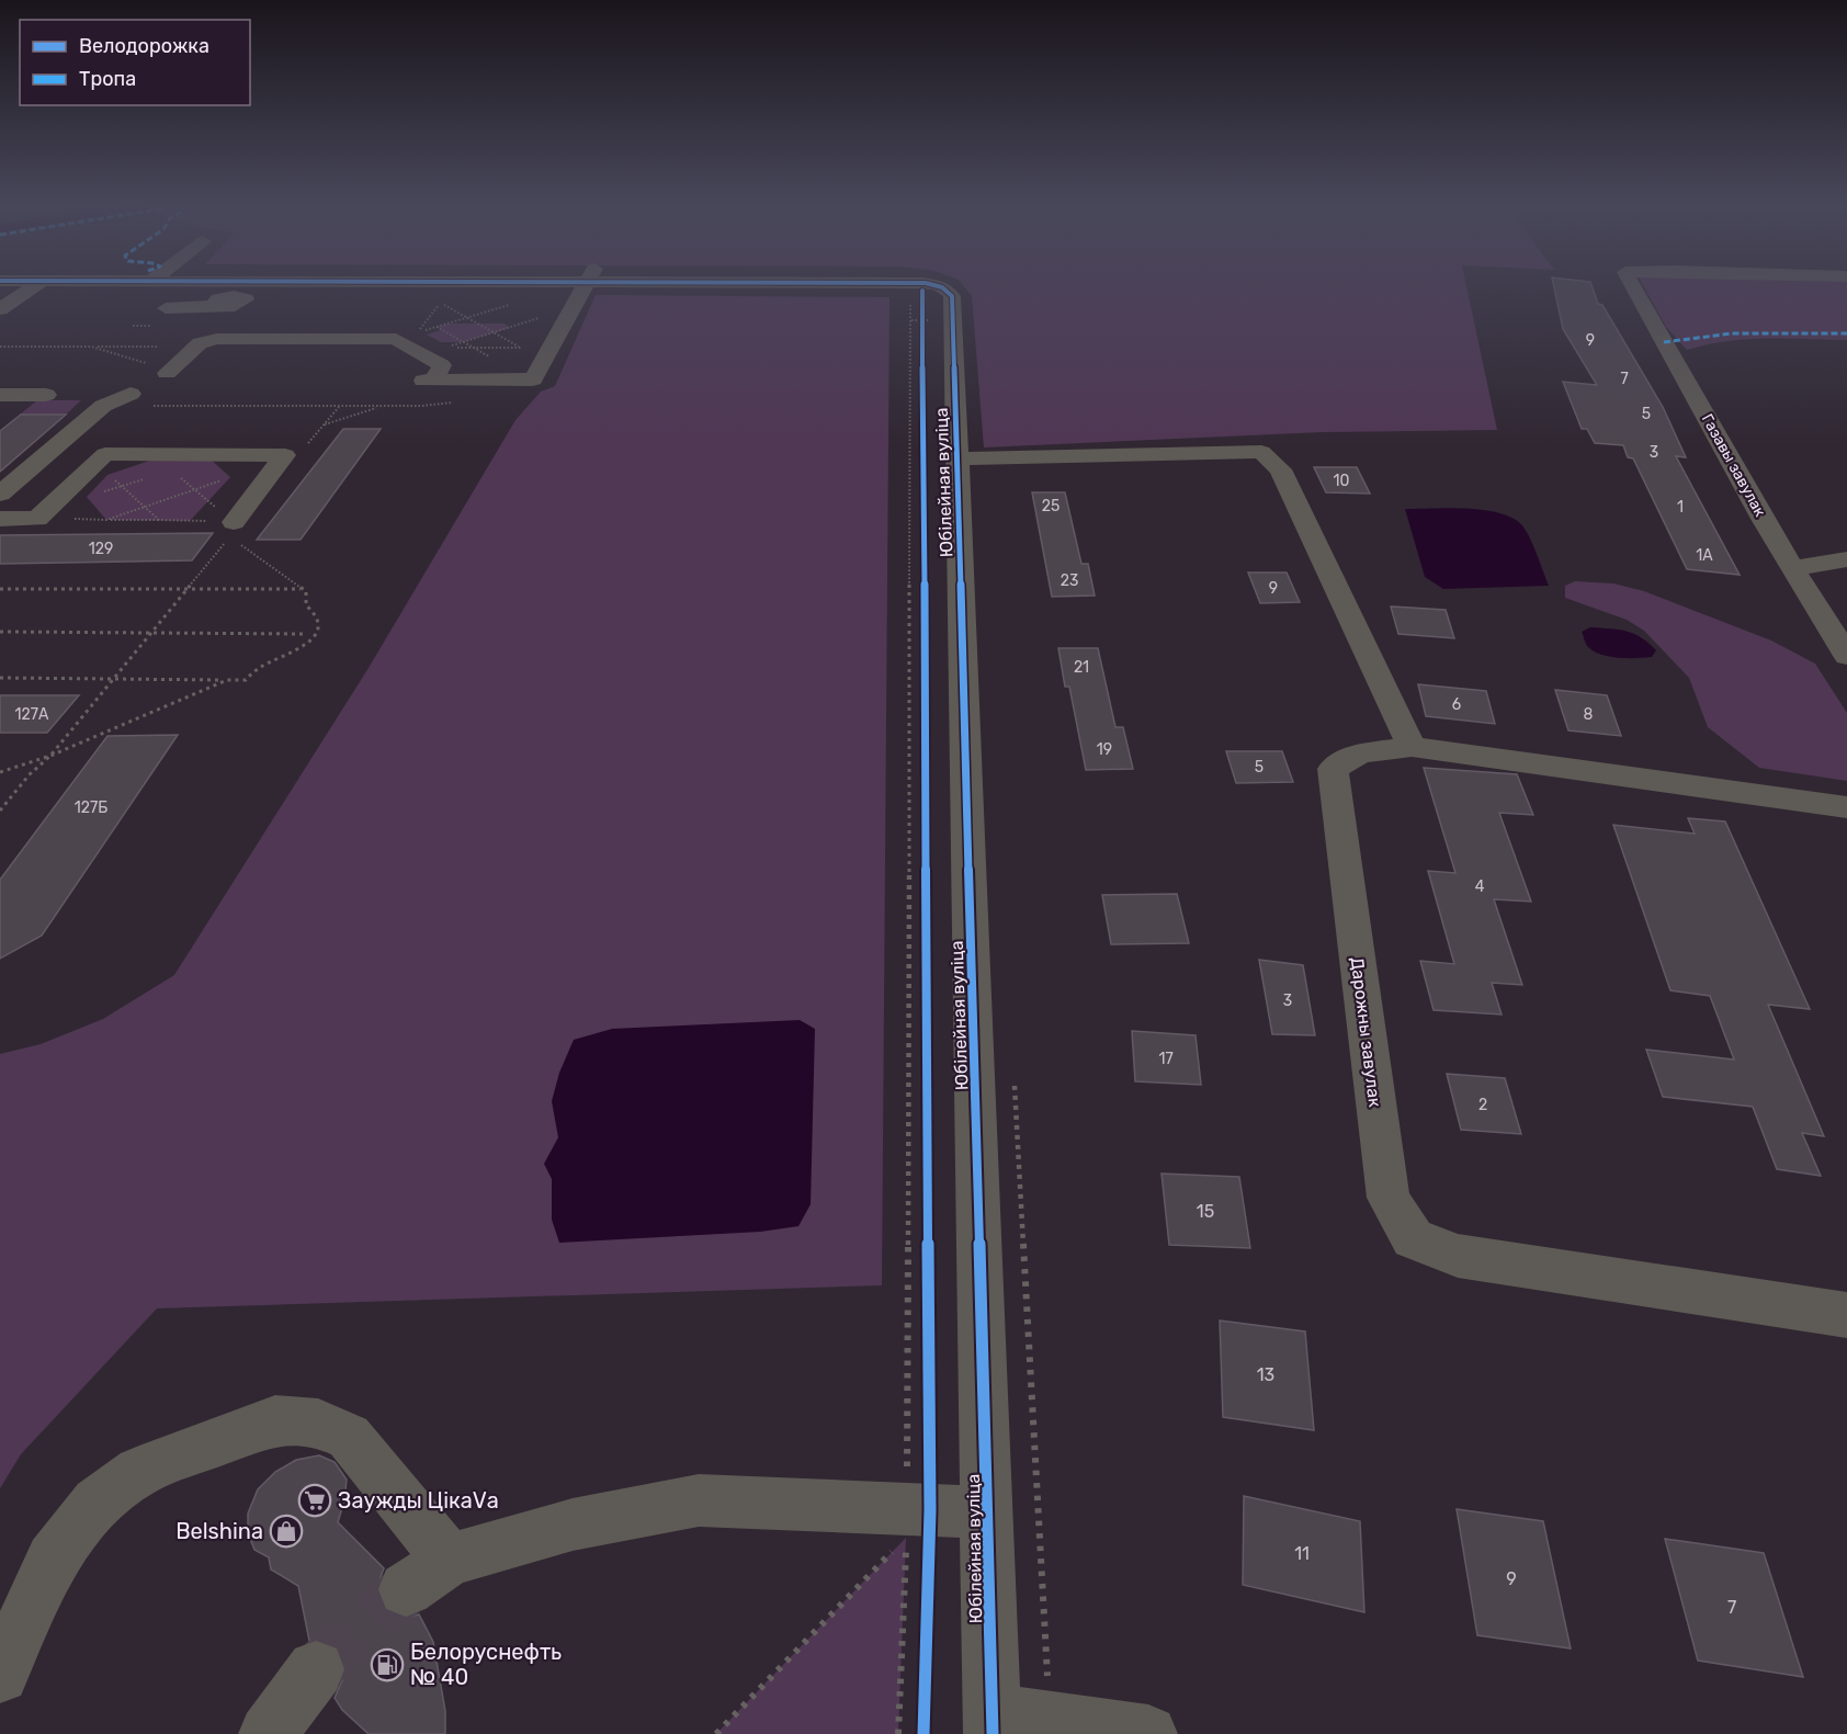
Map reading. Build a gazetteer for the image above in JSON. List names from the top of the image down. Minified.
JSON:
{"streets":{"street":["Газавы завулак","Юбілейная вуліца","Дарожны завулак"]},"places":{"supermarket":["Заужды ЦікаVа"],"shop":["Belshina"],"fuel station":["Белоруснефть № 40"]},"house_numbers":["9","7","5","3","10","25","1","129","1А","23","9","21","6","127А","8","19","5","127Б","4","3","17","2","15","13","11","9","7"],"legend":["Велодорожка","Тропа"]}
